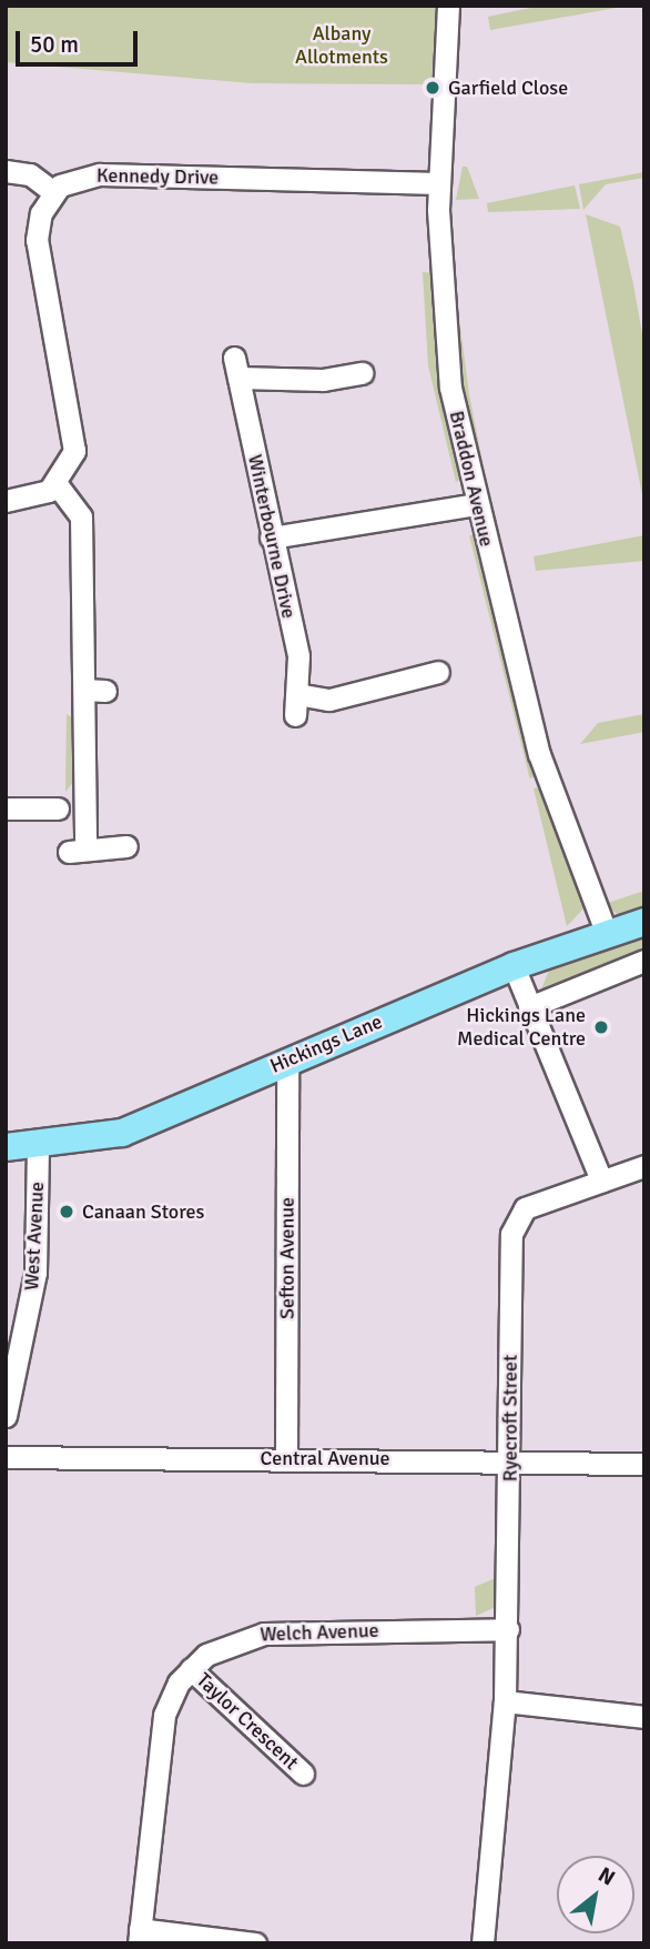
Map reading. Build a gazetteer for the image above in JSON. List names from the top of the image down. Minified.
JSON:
{"streets":{"main road":["Hickings Lane"],"street":["Kennedy Drive","Braddon Avenue","Winterbourne Drive","West Avenue","Sefton Avenue","Ryecroft Street","Central Avenue","Welch Avenue","Taylor Crescent"]},"crossings":[["Kennedy Drive","Braddon Avenue"],["Braddon Avenue","Hickings Lane"],["Hickings Lane","West Avenue"],["Hickings Lane","Sefton Avenue"],["Sefton Avenue","Central Avenue"],["Ryecroft Street","Central Avenue"],["Ryecroft Street","Welch Avenue"],["Welch Avenue","Taylor Crescent"]],"parks":["Albany Allotments"],"places":["Garfield Close","Hickings Lane Medical Centre","Canaan Stores"],"scale_bar":"50 m","north":"top right"}
